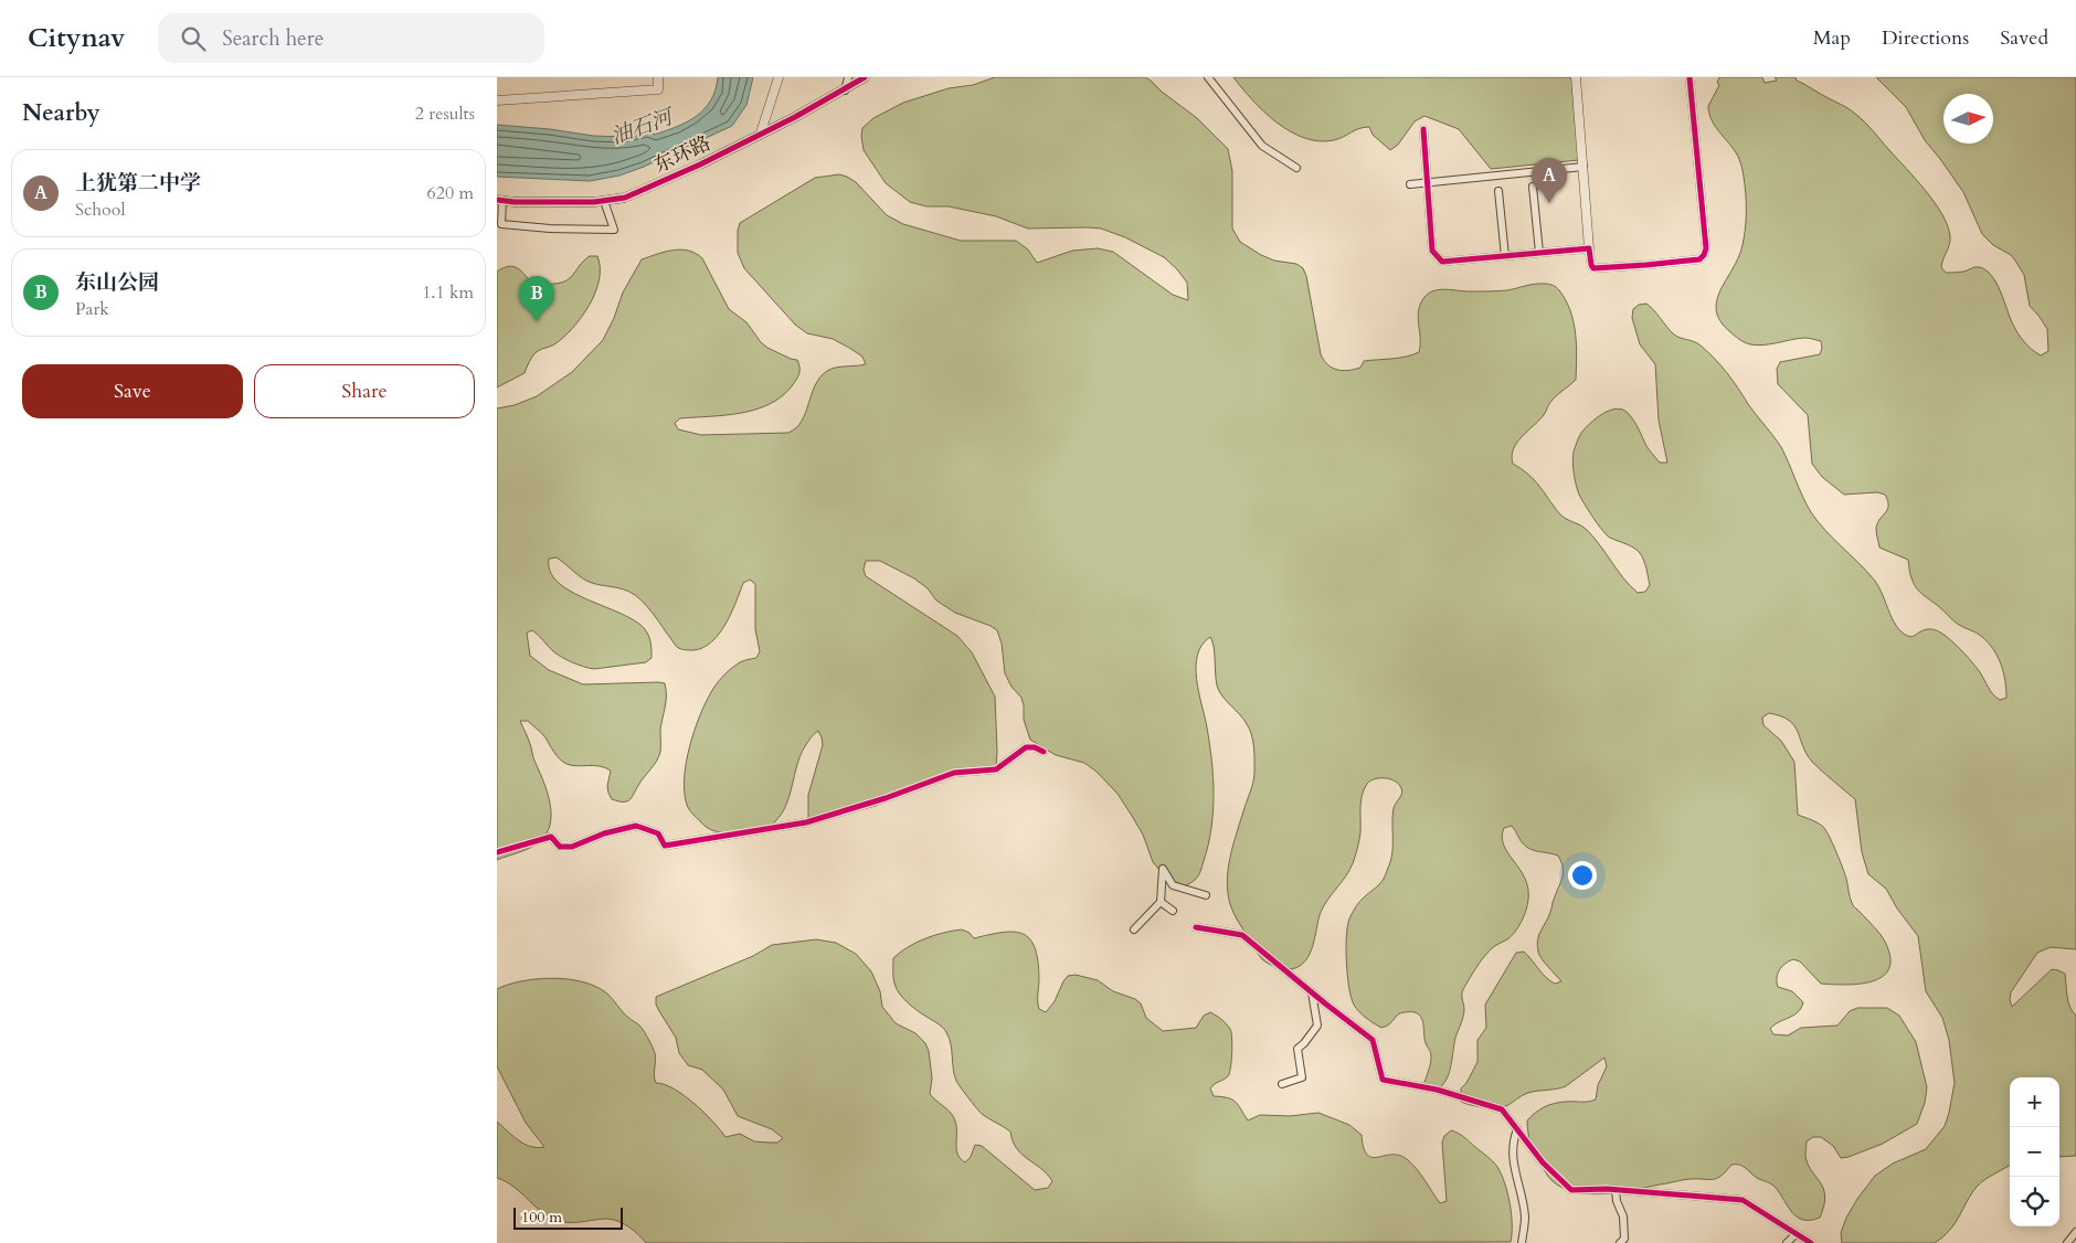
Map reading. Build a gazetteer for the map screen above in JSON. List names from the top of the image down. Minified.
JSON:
{"streets":{"street":["东环路"]},"water":["油石河"],"scale_bar":"100 m","north":"right","page":{"header":"Citynav","search":"Search here","nav":["Map","Directions","Saved"],"heading":["Nearby","2 results"],"list":[{"mark":"A","name":"上犹第二中学","note":"School","value":"620 m"},{"mark":"B","name":"东山公园","note":"Park","value":"1.1 km"}],"pins":["A","B"],"buttons":["Save","Share"],"map_buttons":["+","−"],"scale":"100 m"}}
